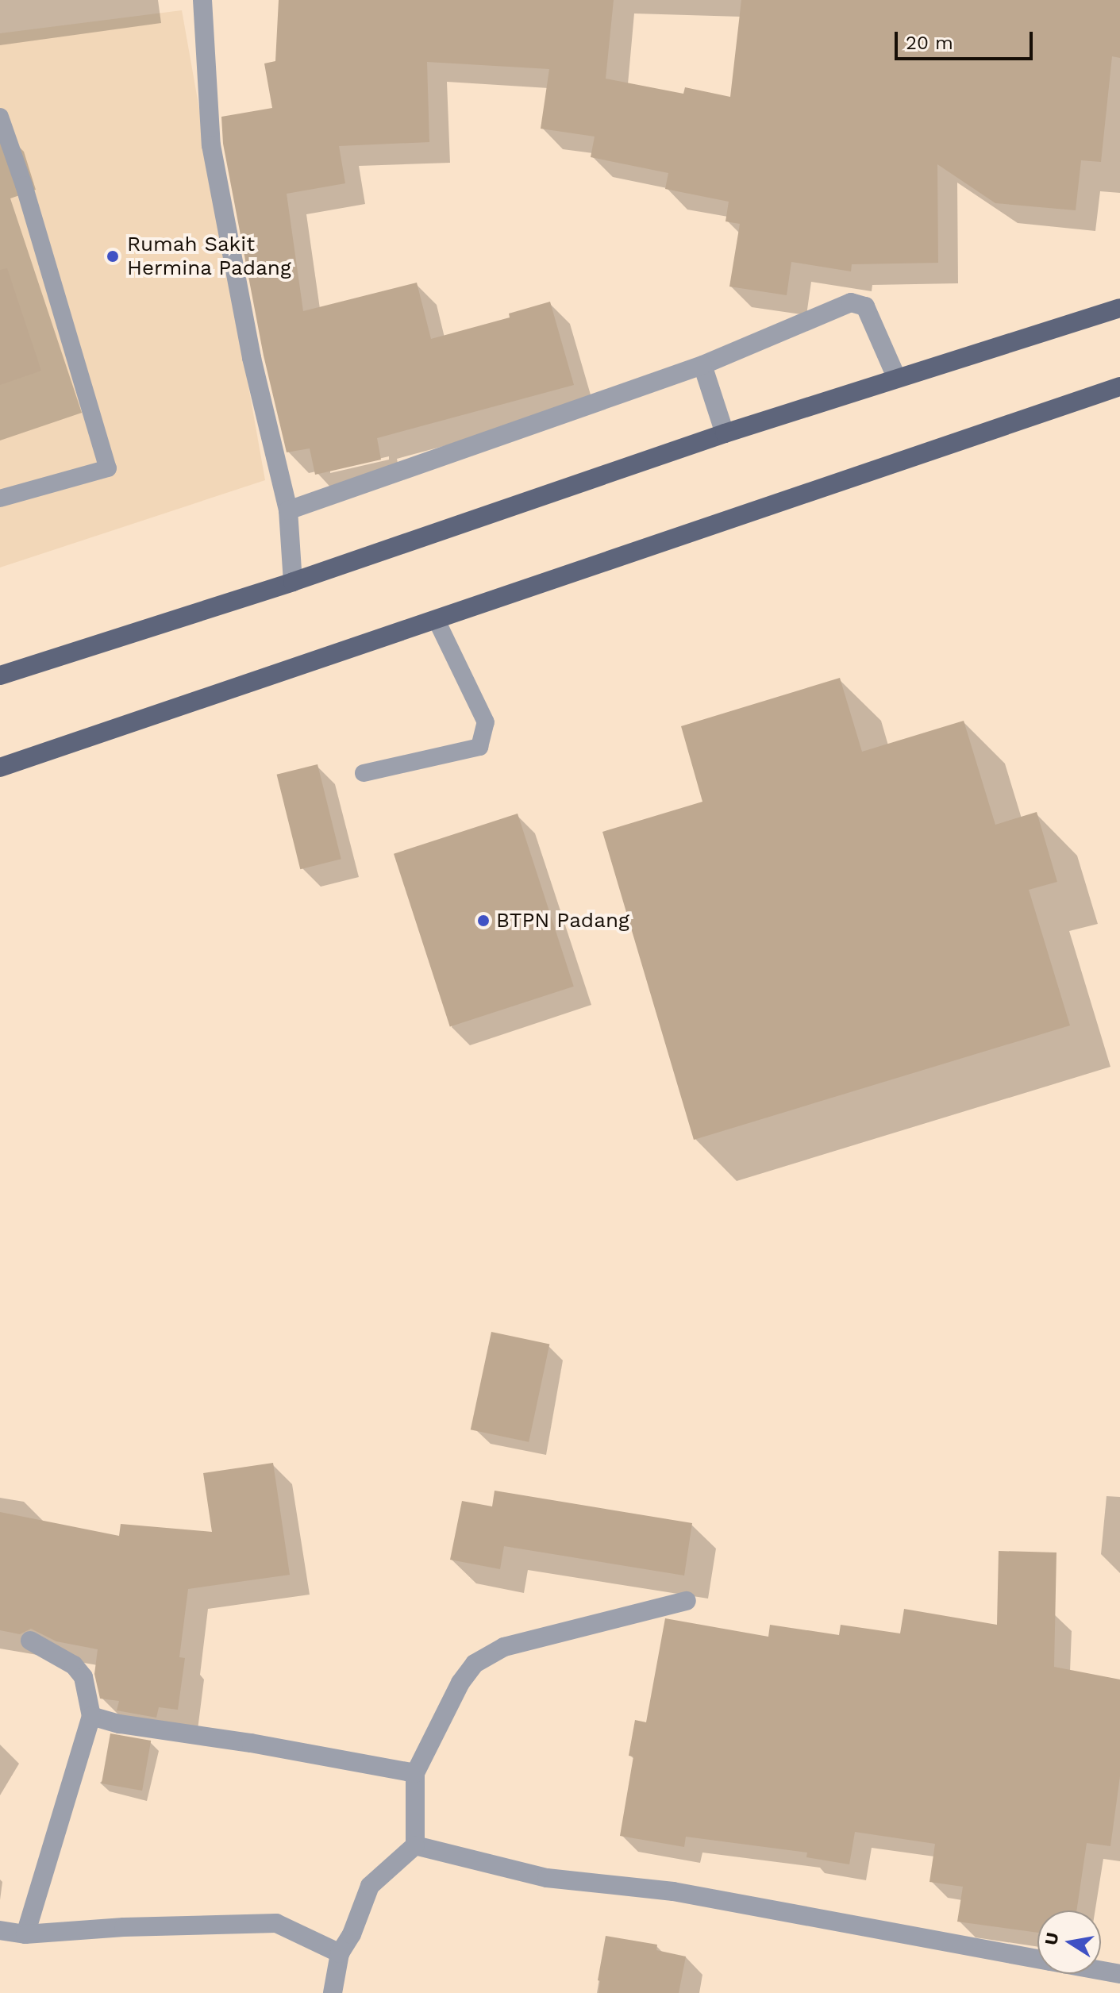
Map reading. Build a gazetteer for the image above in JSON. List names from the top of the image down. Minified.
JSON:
{"places":["Rumah Sakit Hermina Padang","BTPN Padang"],"scale_bar":"20 m","north":"left"}
